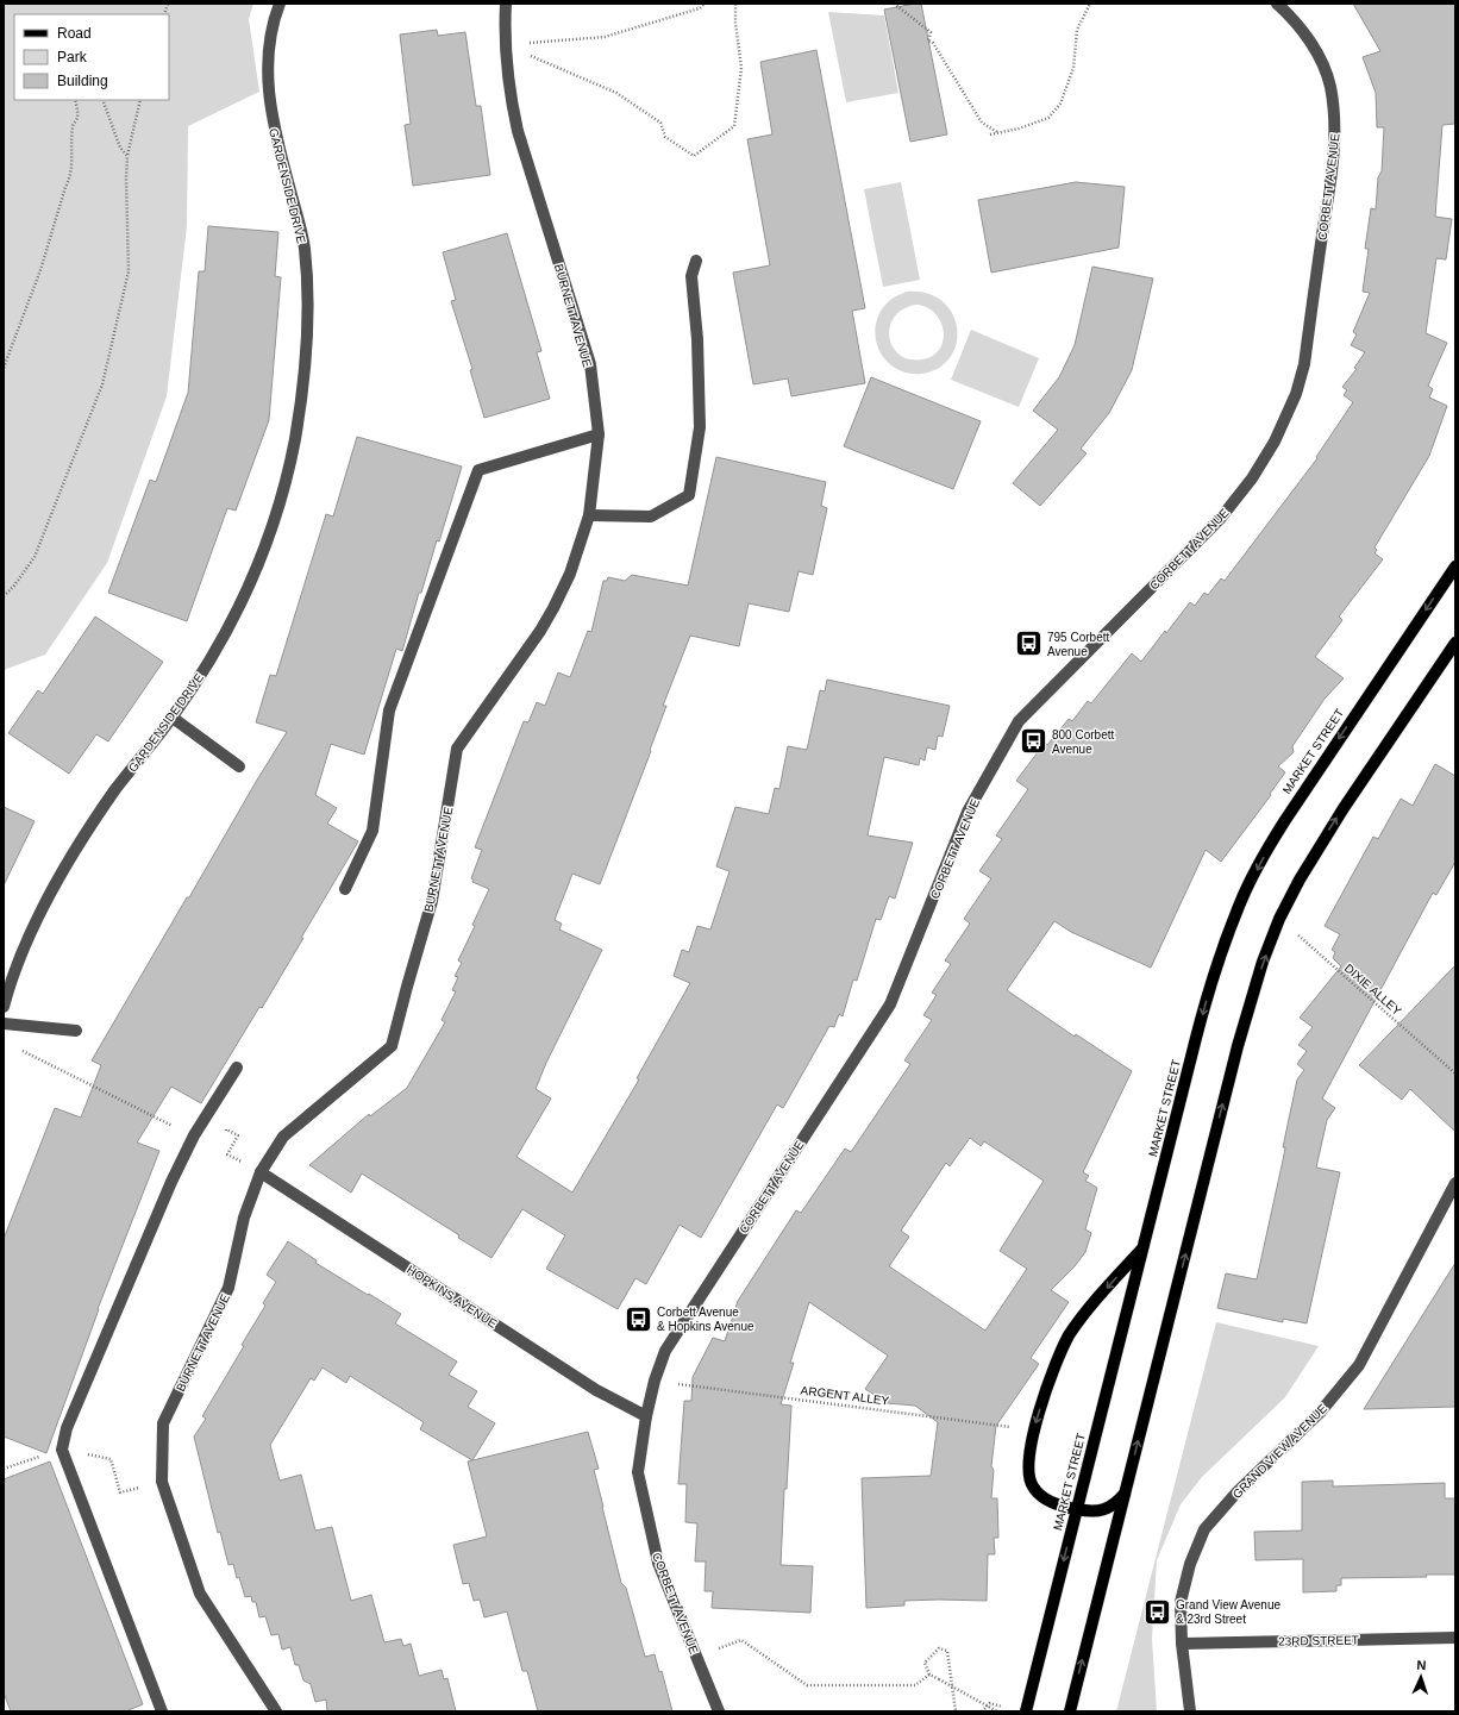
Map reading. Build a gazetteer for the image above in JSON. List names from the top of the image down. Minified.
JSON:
{"streets":{"main road":["MARKET STREET"],"street":["GARDENSIDE DRIVE","CORBETT AVENUE","BURNETT AVENUE","HOPKINS AVENUE","GRAND VIEW AVENUE","23RD STREET"],"path":["DIXIE ALLEY","ARGENT ALLEY"]},"crossings":[["CORBETT AVENUE","HOPKINS AVENUE"],["CORBETT AVENUE","ARGENT ALLEY"],["BURNETT AVENUE","HOPKINS AVENUE"],["GRAND VIEW AVENUE","23RD STREET"]],"places":{"bus stop":["795 Corbett Avenue","800 Corbett Avenue","Corbett Avenue & Hopkins Avenue","Grand View Avenue & 23rd Street"]},"legend":["Road","Park","Building"],"north":"top"}
